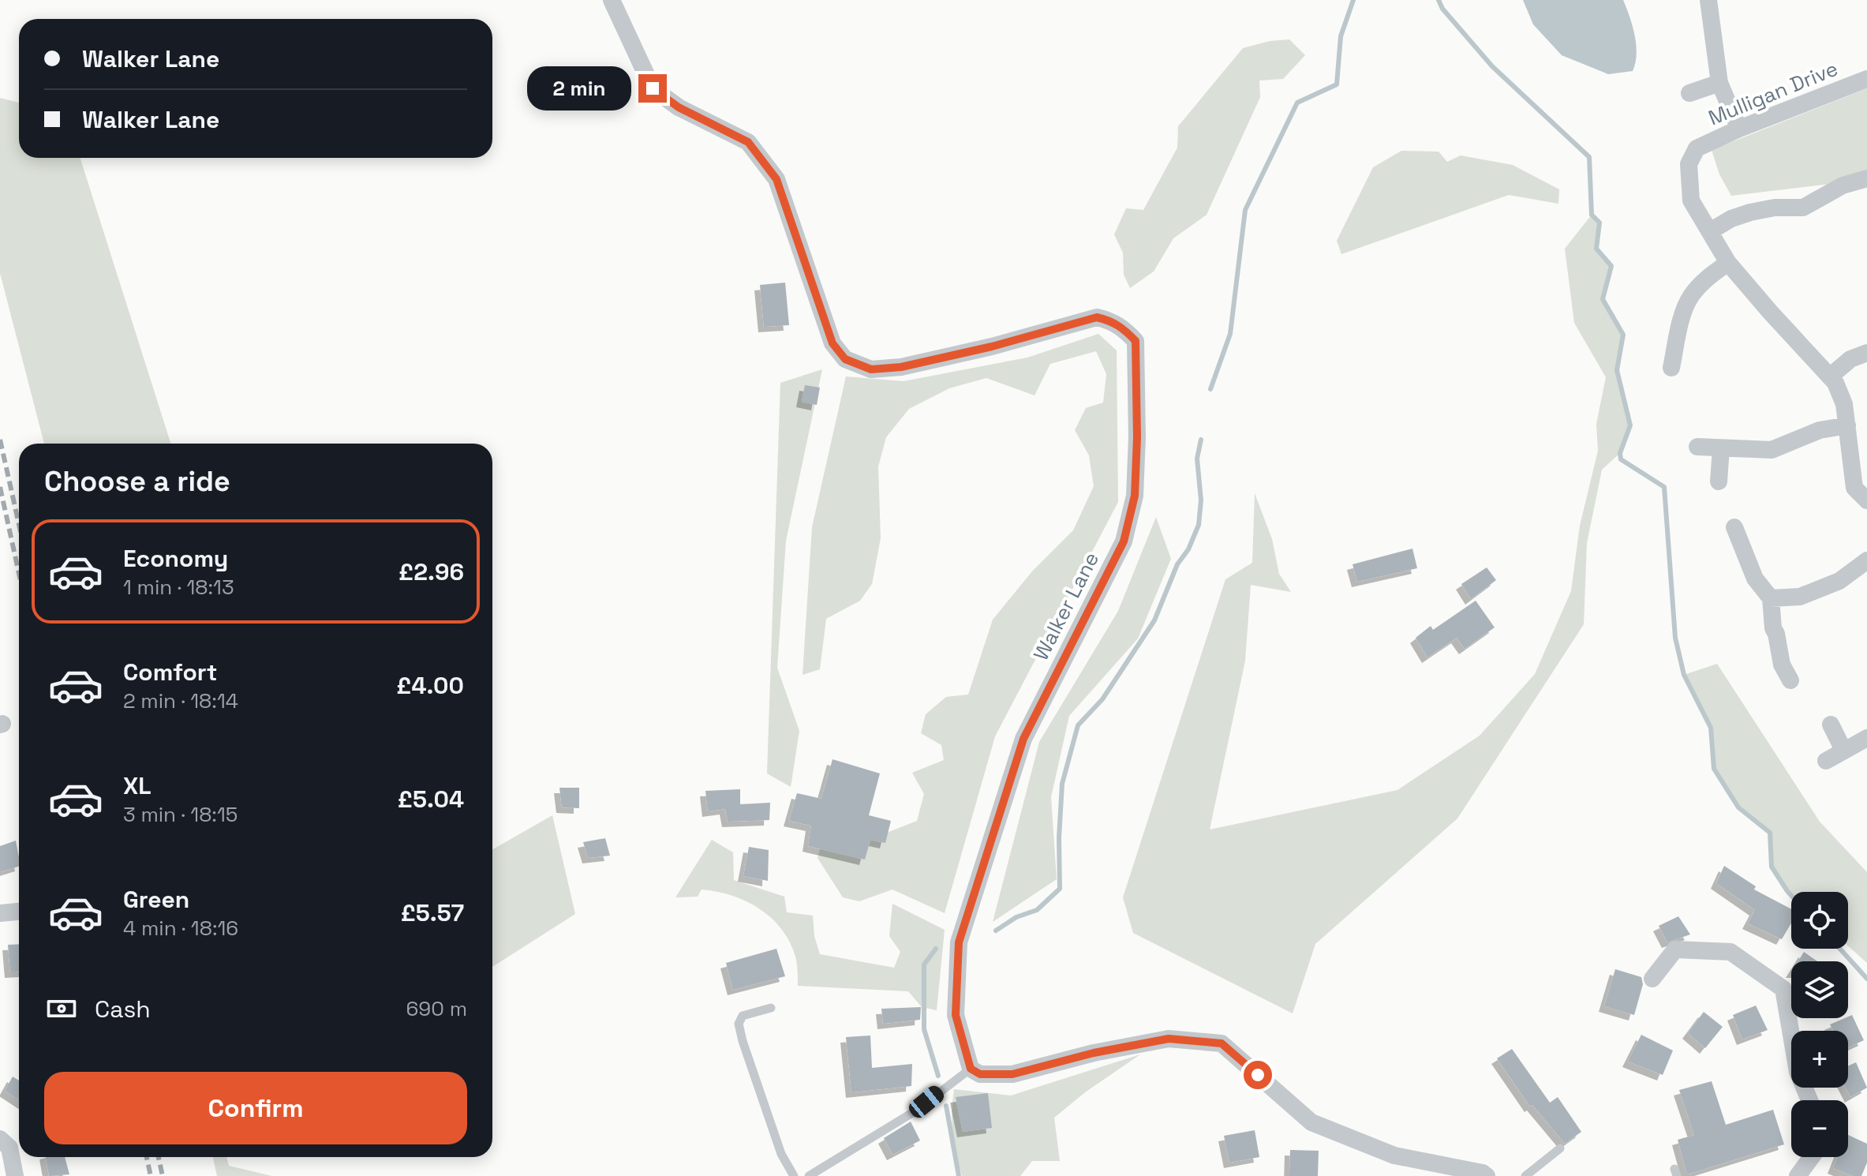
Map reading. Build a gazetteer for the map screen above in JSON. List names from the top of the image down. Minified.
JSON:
{"streets":{"street":["Mulligan Drive","Walker Lane"]},"page":{"banner":["Walker Lane","Walker Lane"],"bubble":"2 min","heading":"Choose a ride","list":[{"name":"Economy","note":"1 min · 18:13","value":"£2.96"},{"name":"Comfort","note":"2 min · 18:14","value":"£4.00"},{"name":"XL","note":"3 min · 18:15","value":"£5.04"},{"name":"Green","note":"4 min · 18:16","value":"£5.57"}],"map_buttons":["+","−"],"pay":["Cash","690 m"],"buttons":"Confirm"}}
